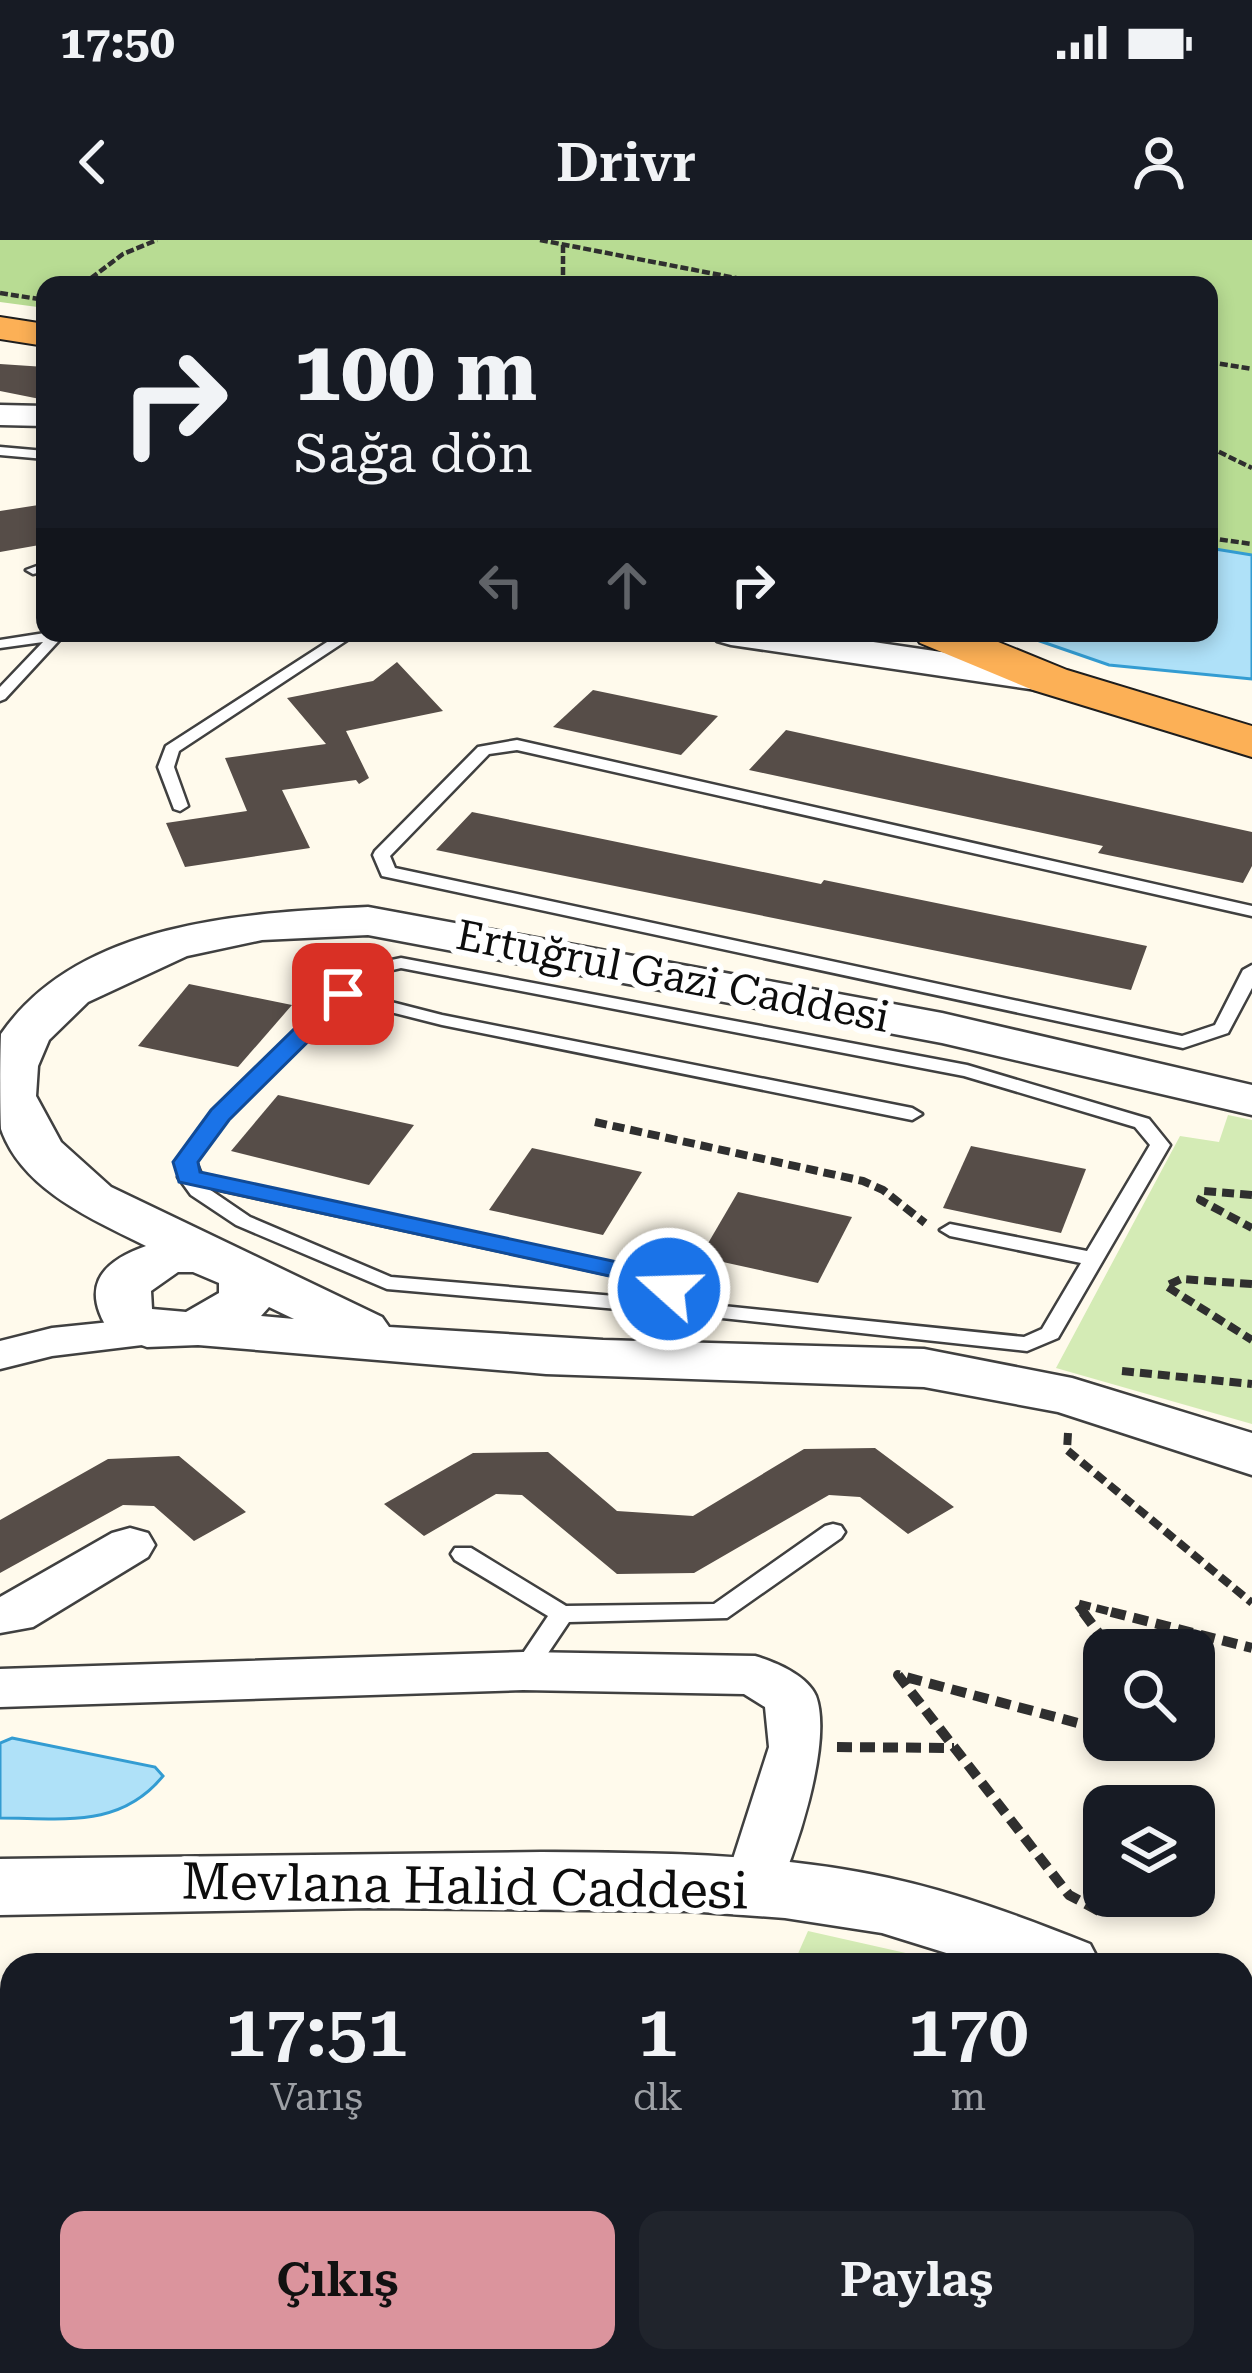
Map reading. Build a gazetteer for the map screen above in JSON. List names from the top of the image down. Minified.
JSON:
{"streets":{"street":["Ertuğrul Gazi Caddesi","Mevlana Halid Caddesi"]},"page":{"status":"17:50","header":"Drivr","turn":["100 m","Sağa dön"],"eta":["17:51","Varış","1","dk","170","m"],"buttons":["Çıkış","Paylaş"]}}
